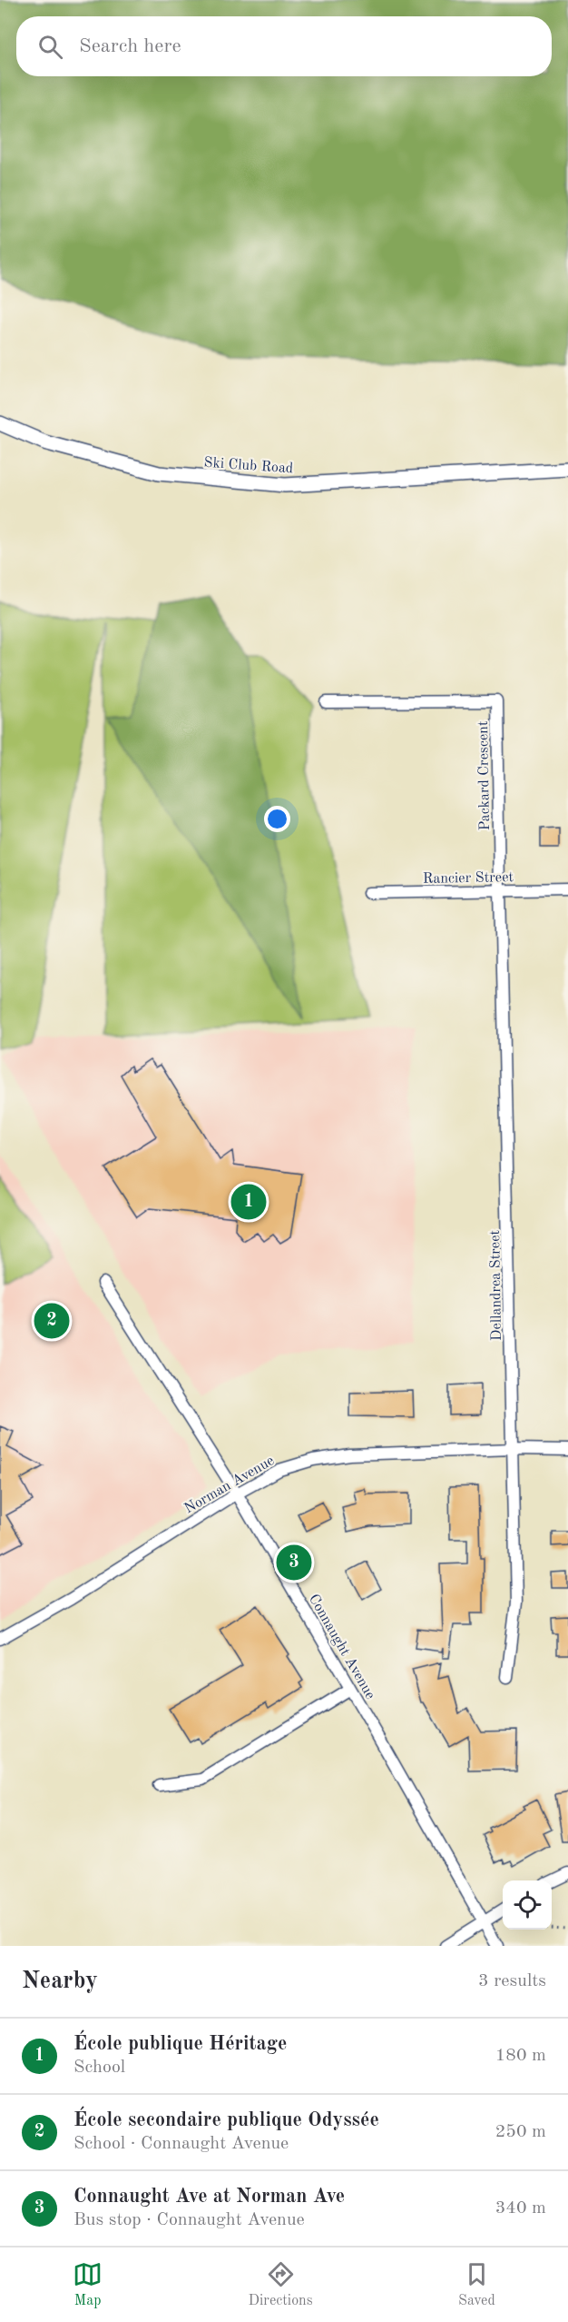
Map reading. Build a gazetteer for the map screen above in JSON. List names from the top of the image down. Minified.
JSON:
{"streets":{"street":["Ski Club Road","Packard Crescent","Rancier Street","Dellandrea Street","Norman Avenue","Connaught Avenue"]},"crossings":[["Packard Crescent","Rancier Street"],["Packard Crescent","Dellandrea Street"],["Rancier Street","Dellandrea Street"],["Dellandrea Street","Norman Avenue"],["Norman Avenue","Connaught Avenue"]],"page":{"search":"Search here","pins":["1","2","3"],"heading":["Nearby","3 results"],"list":[{"mark":"1","name":"École publique Héritage","note":"School","value":"180 m"},{"mark":"2","name":"École secondaire publique Odyssée","note":"School · Connaught Avenue","value":"250 m"},{"mark":"3","name":"Connaught Ave at Norman Ave","note":"Bus stop · Connaught Avenue","value":"340 m"}],"nav":["Map","Directions","Saved"]}}
